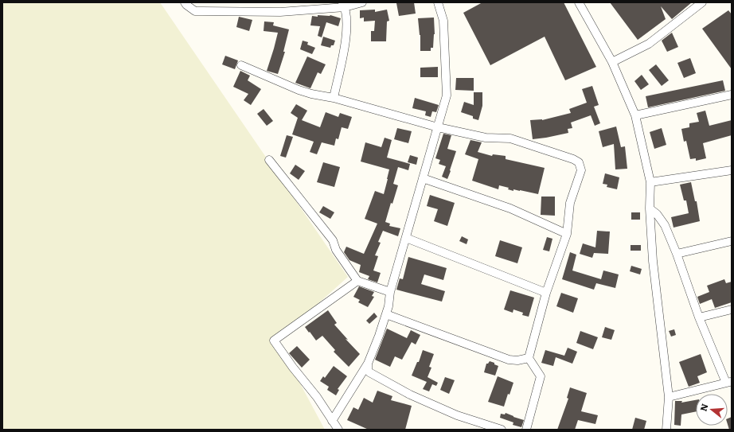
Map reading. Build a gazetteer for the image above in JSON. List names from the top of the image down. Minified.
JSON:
{"north":"left"}
